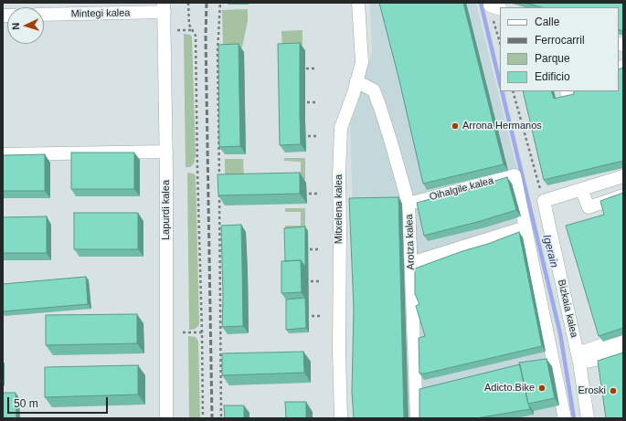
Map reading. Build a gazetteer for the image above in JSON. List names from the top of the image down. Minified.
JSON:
{"streets":{"street":["Mintegi kalea","Oihalgile kalea","Mitxelena kalea","Lapurdi kalea","Arotza kalea","Bizkaia kalea"]},"crossings":[["Mintegi kalea","Lapurdi kalea"],["Oihalgile kalea","Arotza kalea"],["Mitxelena kalea","Arotza kalea"]],"water":["Igerain"],"places":["Arrona Hermanos","Adicto.Bike","Eroski"],"legend":["Calle","Ferrocarril","Parque","Edificio"],"scale_bar":"50 m","north":"left"}
